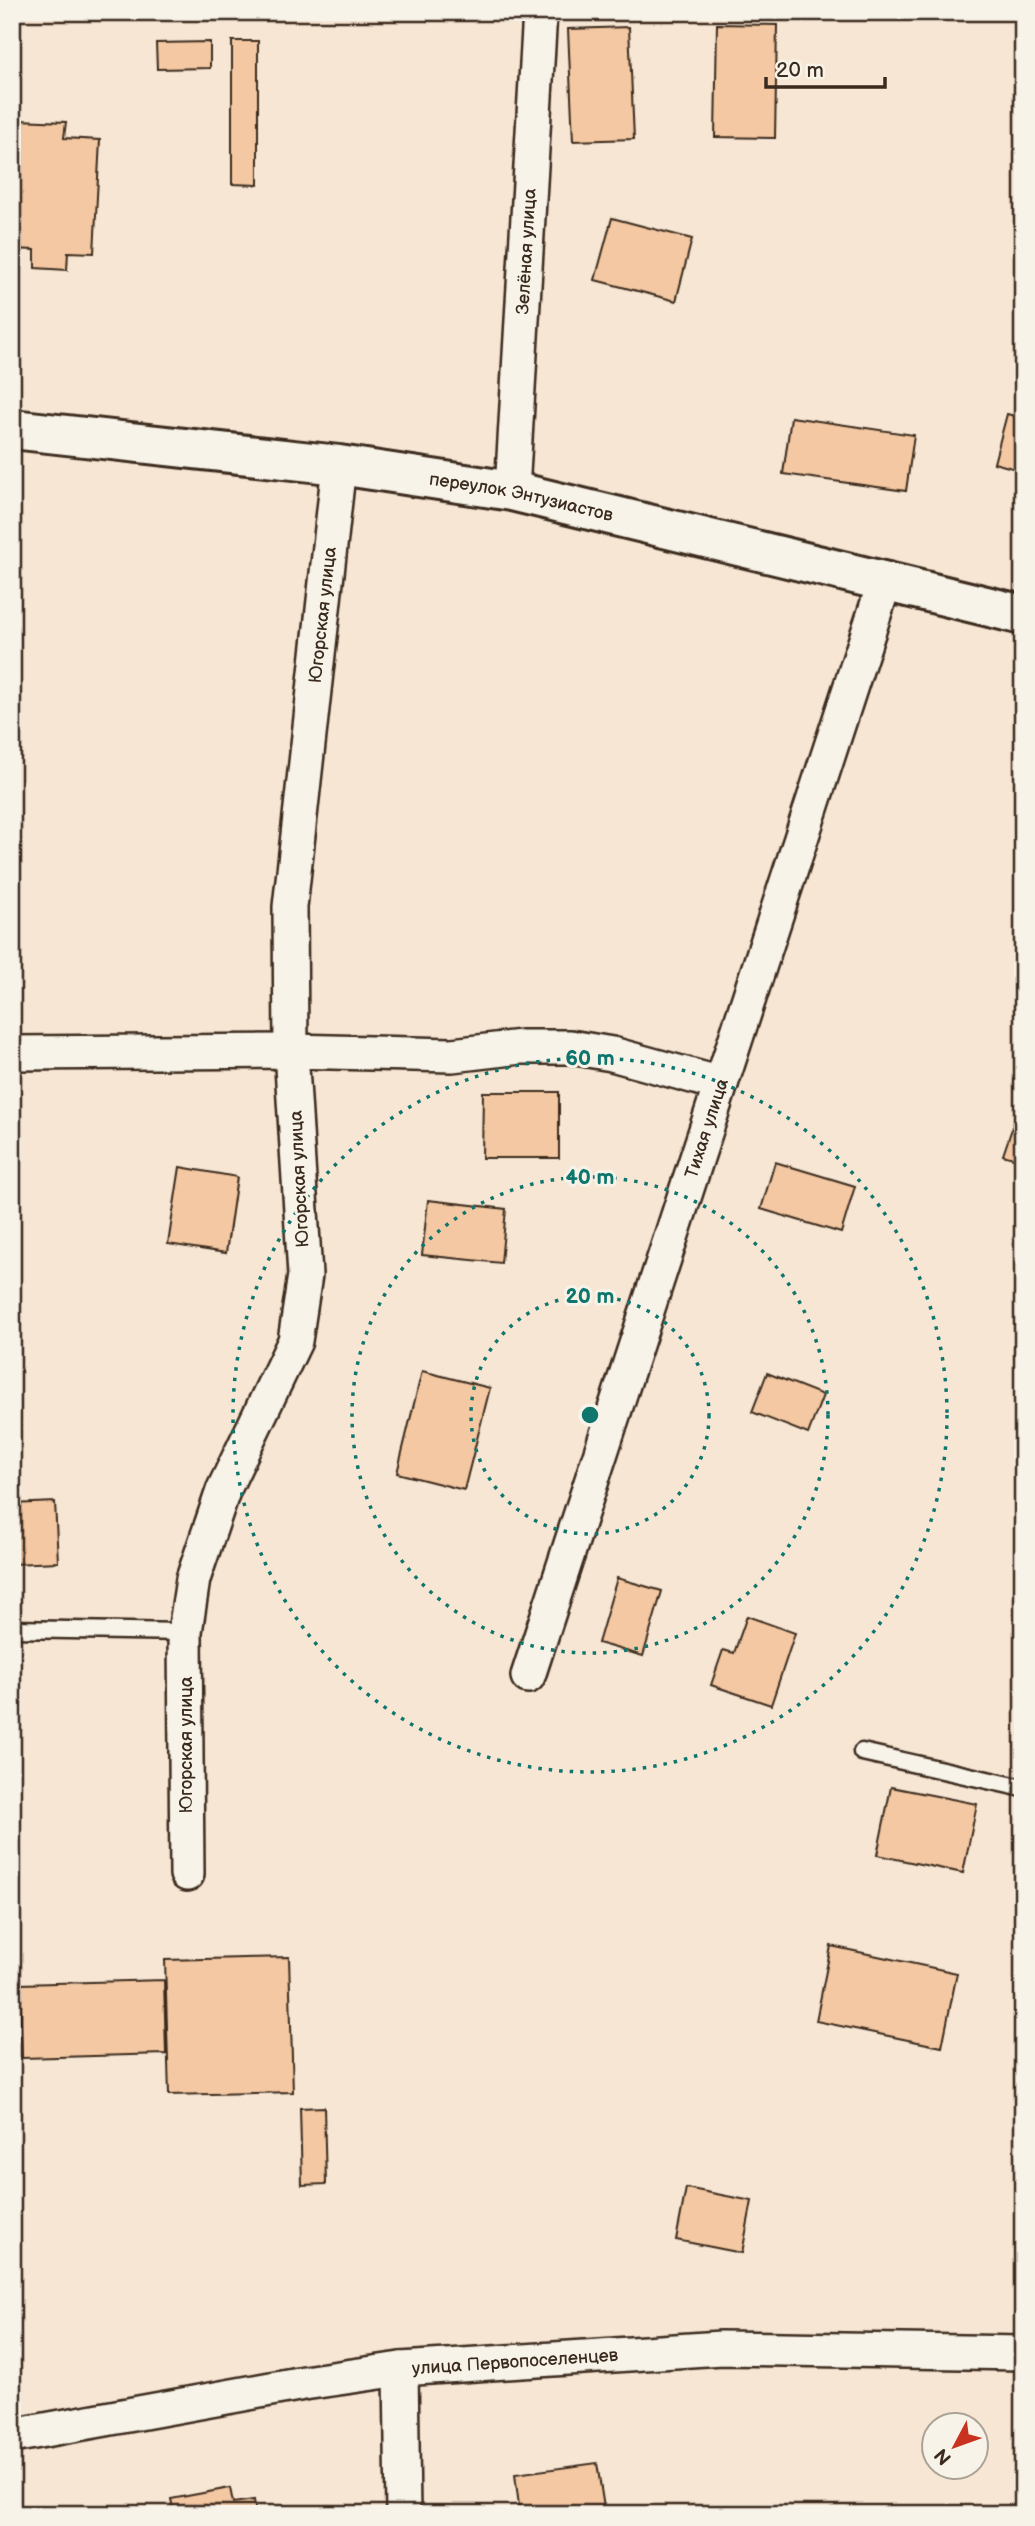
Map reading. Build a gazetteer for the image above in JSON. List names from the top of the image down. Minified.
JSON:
{"streets":{"main road":["переулок Энтузиастов"],"street":["Зелёная улица","Югорская улица","Тихая улица","улица Первопоселенцев"]},"crossings":[["Зелёная улица","переулок Энтузиастов"],["переулок Энтузиастов","Югорская улица"],["переулок Энтузиастов","Тихая улица"]],"scale_bar":"20 m","north":"bottom left","rings":["60 m","40 m","20 m"]}
